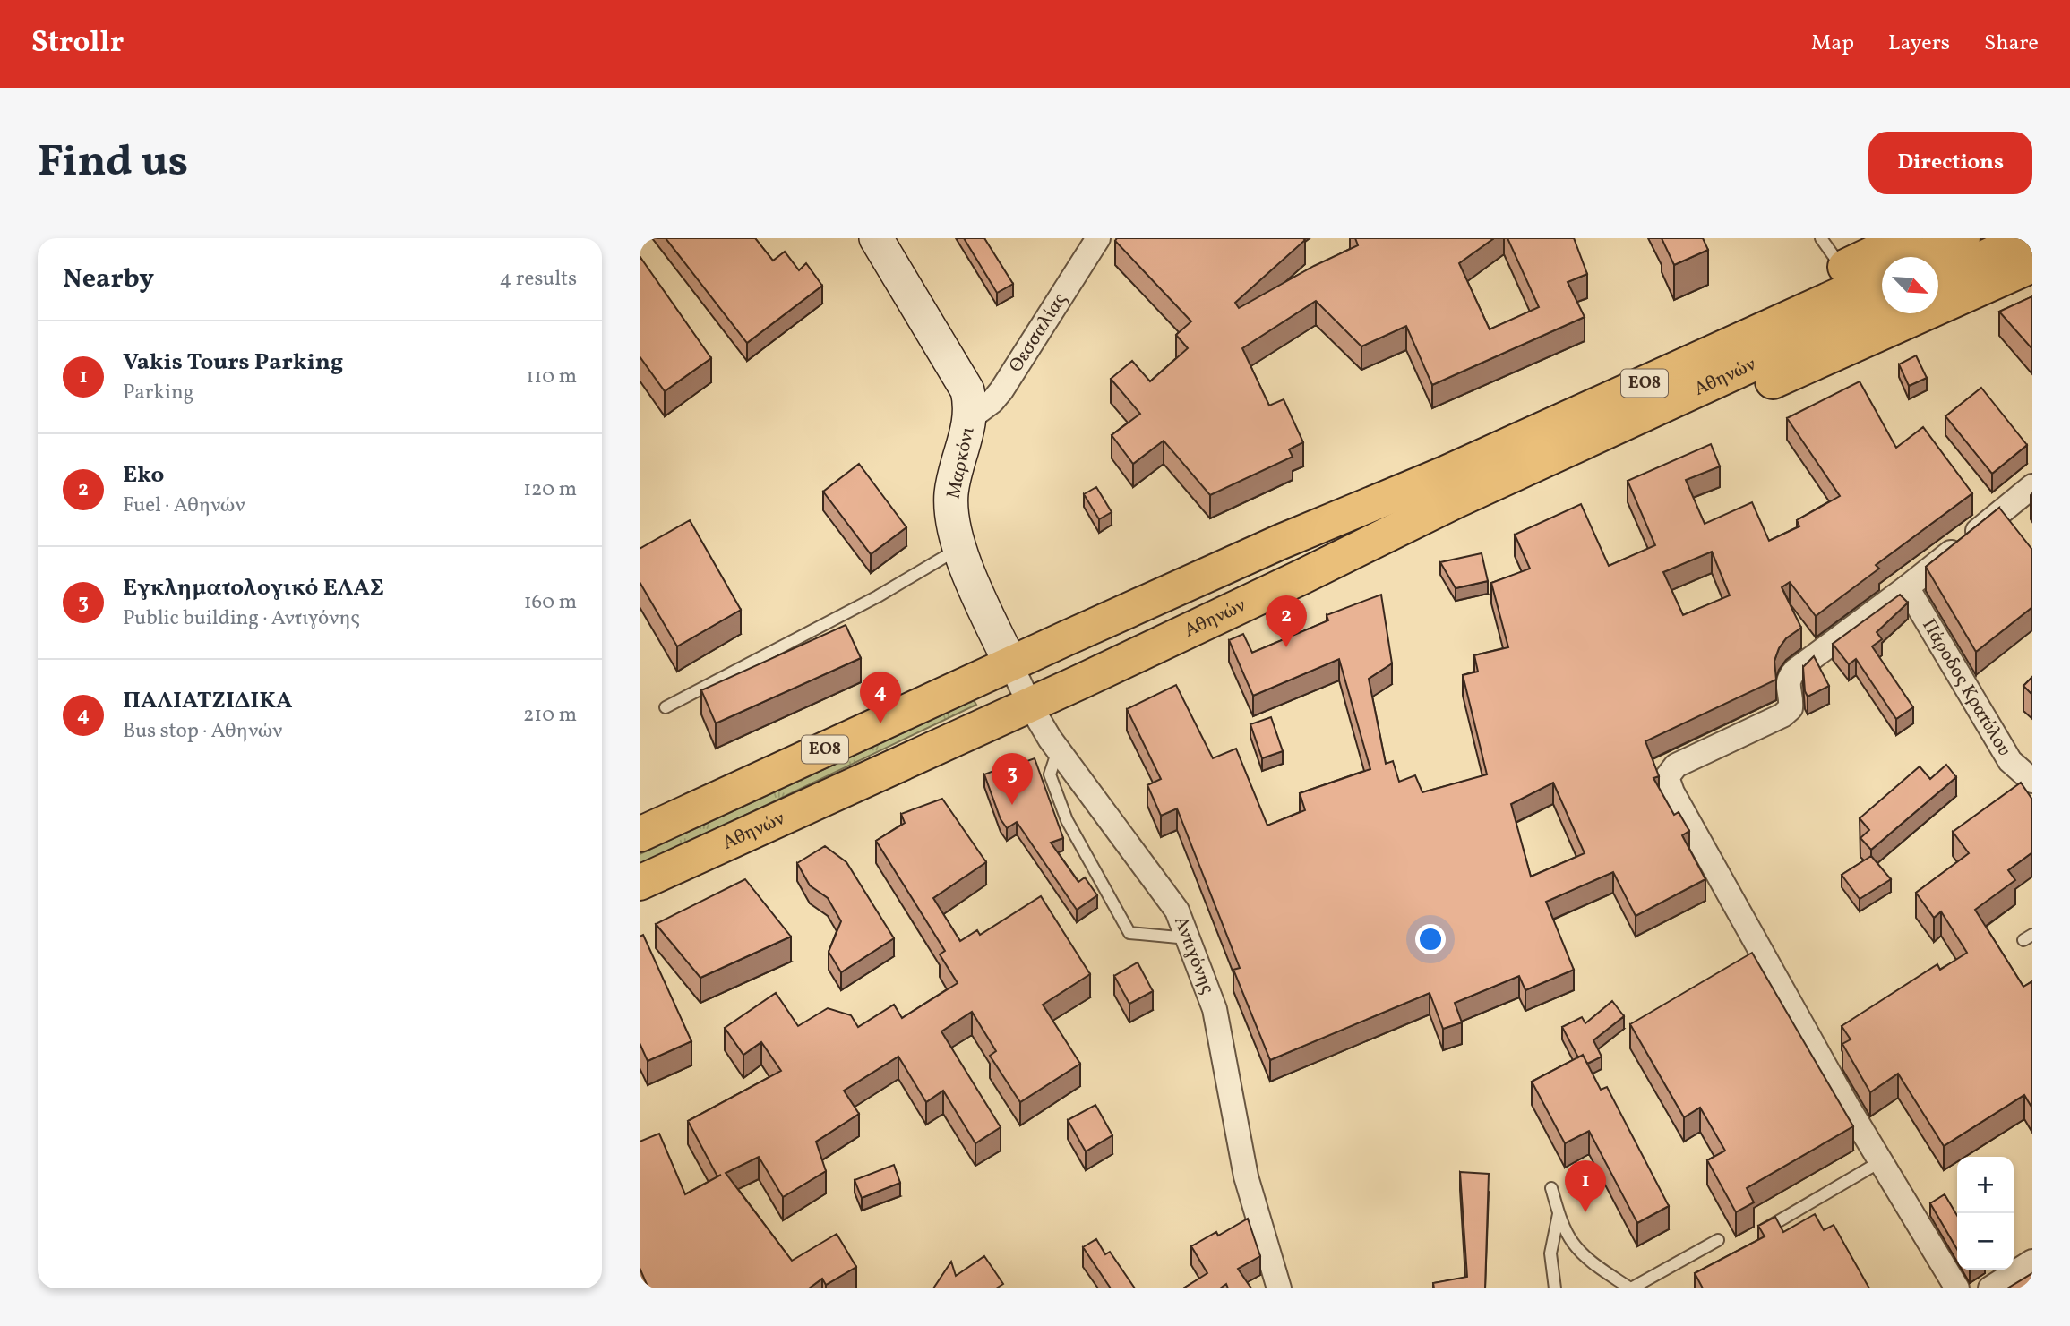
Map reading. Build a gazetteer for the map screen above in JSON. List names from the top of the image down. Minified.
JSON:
{"streets":{"highway":["Αθηνών","ΕΟ8"],"street":["Θεσσαλίας","Μαρκόνι","Πάροδος Κρατύλου","Αντιγόνης"]},"crossings":[["Θεσσαλίας","Μαρκόνι"],["Αθηνών","Μαρκόνι"],["Αθηνών","Αντιγόνης"],["Μαρκόνι","Αντιγόνης"]],"north":"bottom right","page":{"header":"Strollr","nav":["Map","Layers","Share"],"buttons":"Directions","title":"Find us","heading":["Nearby","4 results"],"list":[{"mark":"1","name":"Vakis Tours Parking","note":"Parking","value":"110 m"},{"mark":"2","name":"Eko","note":"Fuel · Αθηνών","value":"120 m"},{"mark":"3","name":"Εγκληματολογικό ΕΛΑΣ","note":"Public building · Αντιγόνης","value":"160 m"},{"mark":"4","name":"ΠΑΛΙΑΤΖΙΔΙΚΑ","note":"Bus stop · Αθηνών","value":"210 m"}],"pins":["2","4","3","1"],"map_buttons":["+","−"]}}
